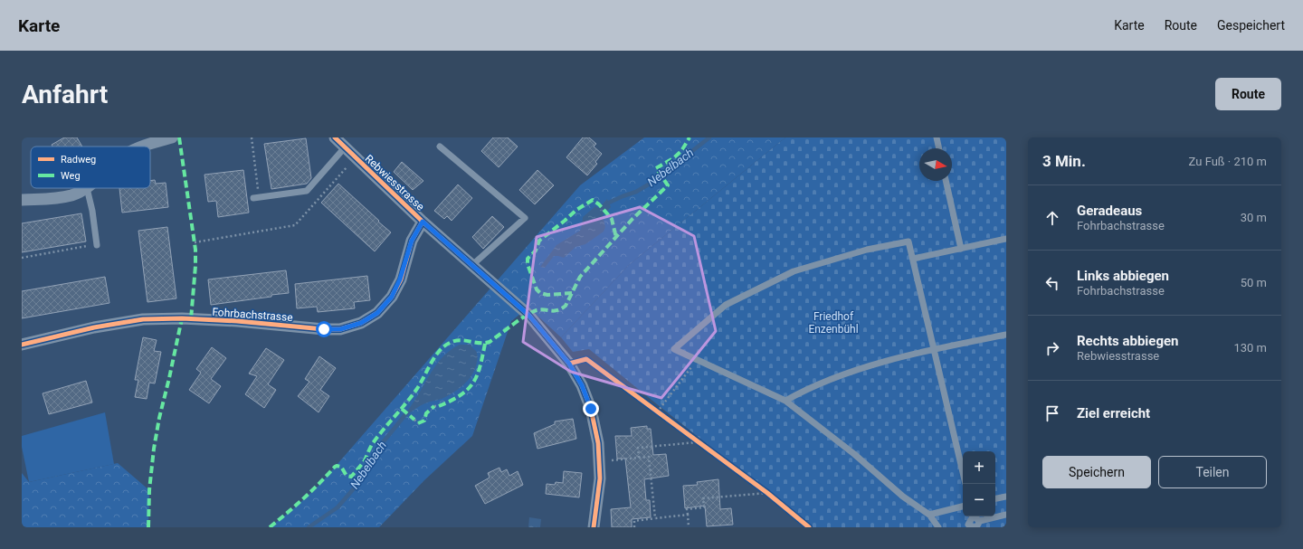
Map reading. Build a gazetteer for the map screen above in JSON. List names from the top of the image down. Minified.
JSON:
{"streets":{"street":["Rebwiesstrasse","Fohrbachstrasse"]},"crossings":[["Rebwiesstrasse","Fohrbachstrasse"]],"water":["Nebelbach"],"parks":["Friedhof Enzenbühl"],"legend":["Radweg","Weg"],"north":"right","page":{"header":"Karte","nav":["Karte","Route","Gespeichert"],"buttons":["Route",["Speichern","Teilen"]],"title":"Anfahrt","heading":["3 Min.","Zu Fuß · 210 m"],"list":[["Geradeaus","Fohrbachstrasse","30 m"],["Links abbiegen","Fohrbachstrasse","50 m"],["Rechts abbiegen","Rebwiesstrasse","130 m"],"Ziel erreicht"],"map_buttons":["+","−"]}}
